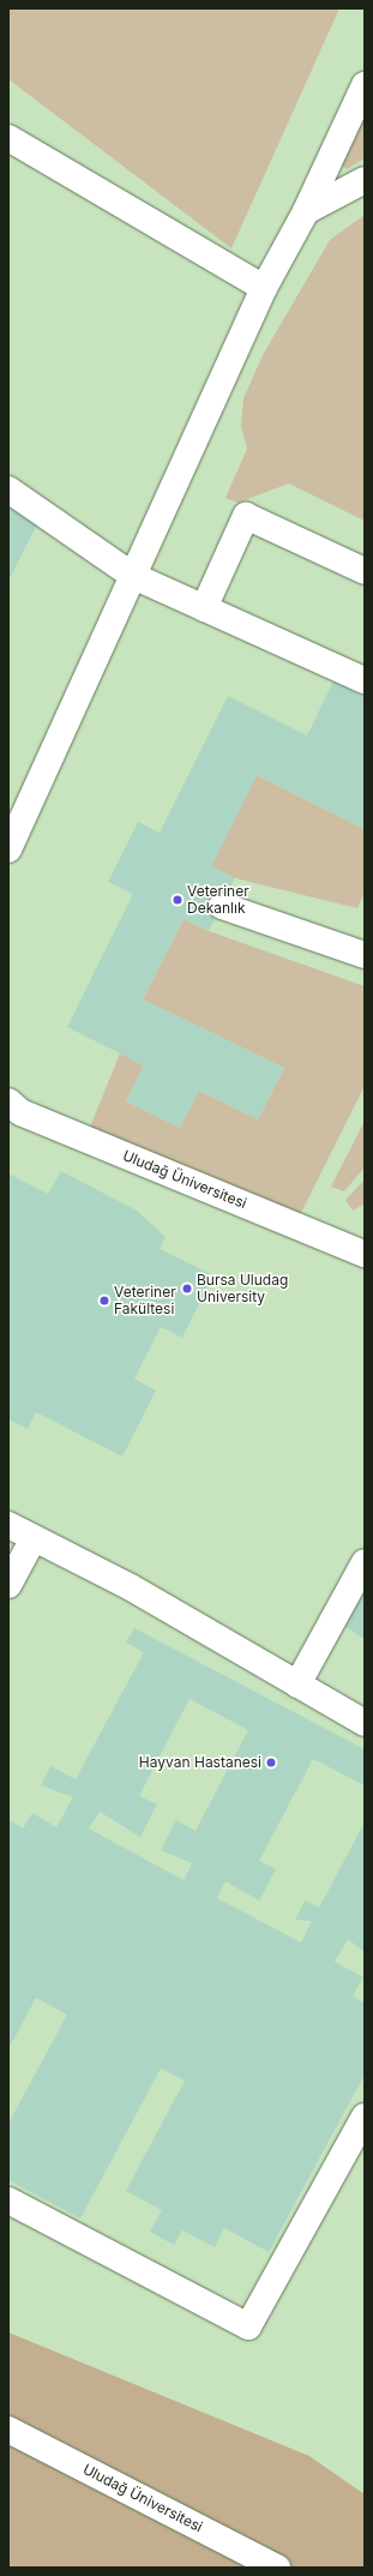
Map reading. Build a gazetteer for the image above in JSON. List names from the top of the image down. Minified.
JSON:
{"streets":{"street":["Uludağ Üniversitesi"]},"places":["Veteriner Dekanlık","Bursa Uludag University","Veteriner Fakültesi","Hayvan Hastanesi"]}
